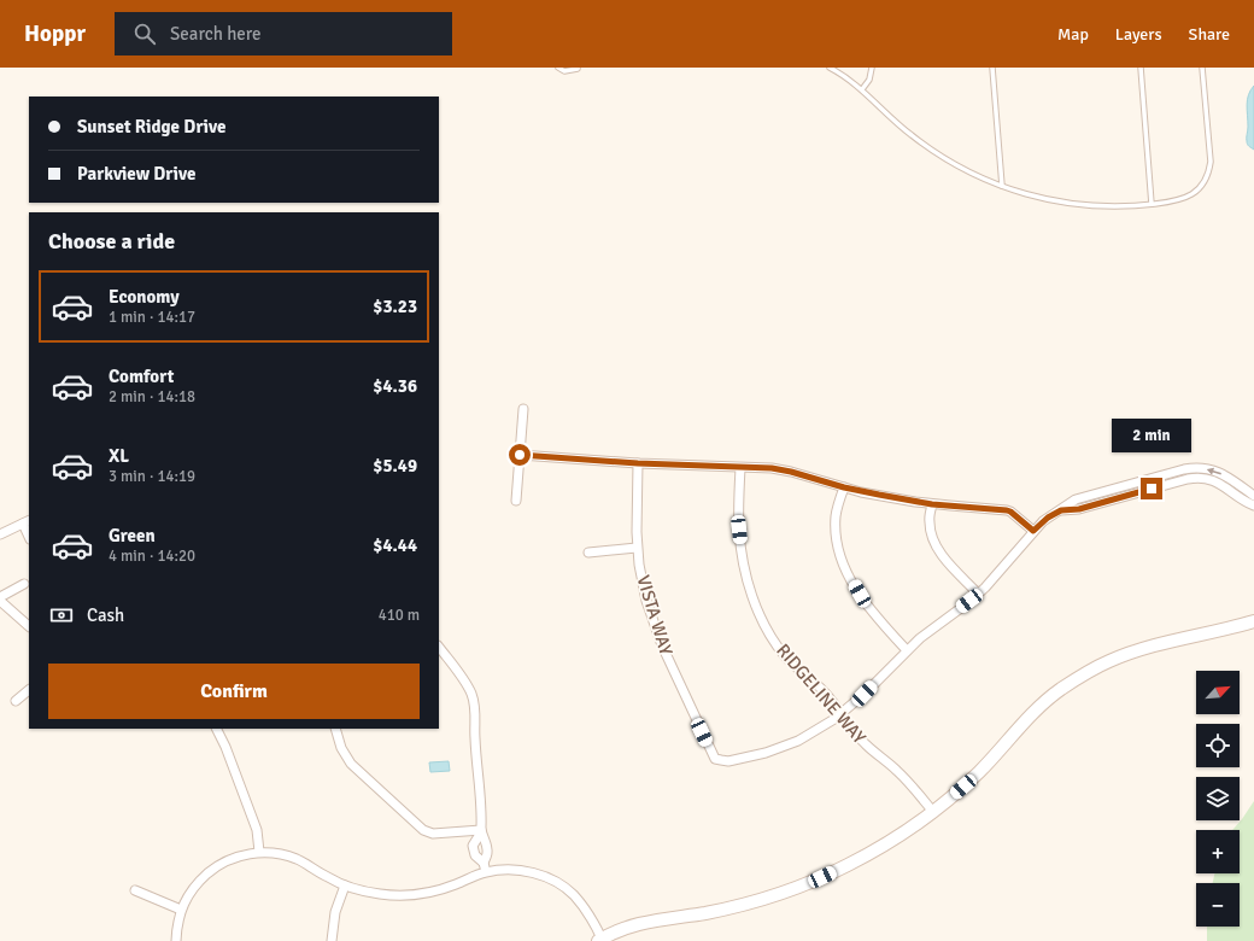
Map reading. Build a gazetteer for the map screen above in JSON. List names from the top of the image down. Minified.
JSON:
{"streets":{"street":["VISTA WAY","RIDGELINE WAY"]},"crossings":[["VISTA WAY","RIDGELINE WAY"]],"north":"top right","page":{"header":"Hoppr","search":"Search here","nav":["Map","Layers","Share"],"banner":["Sunset Ridge Drive","Parkview Drive"],"heading":"Choose a ride","list":[{"name":"Economy","note":"1 min · 14:17","value":"$3.23"},{"name":"Comfort","note":"2 min · 14:18","value":"$4.36"},{"name":"XL","note":"3 min · 14:19","value":"$5.49"},{"name":"Green","note":"4 min · 14:20","value":"$4.44"}],"bubble":"2 min","pay":["Cash","410 m"],"buttons":"Confirm","map_buttons":["+","−"]}}
